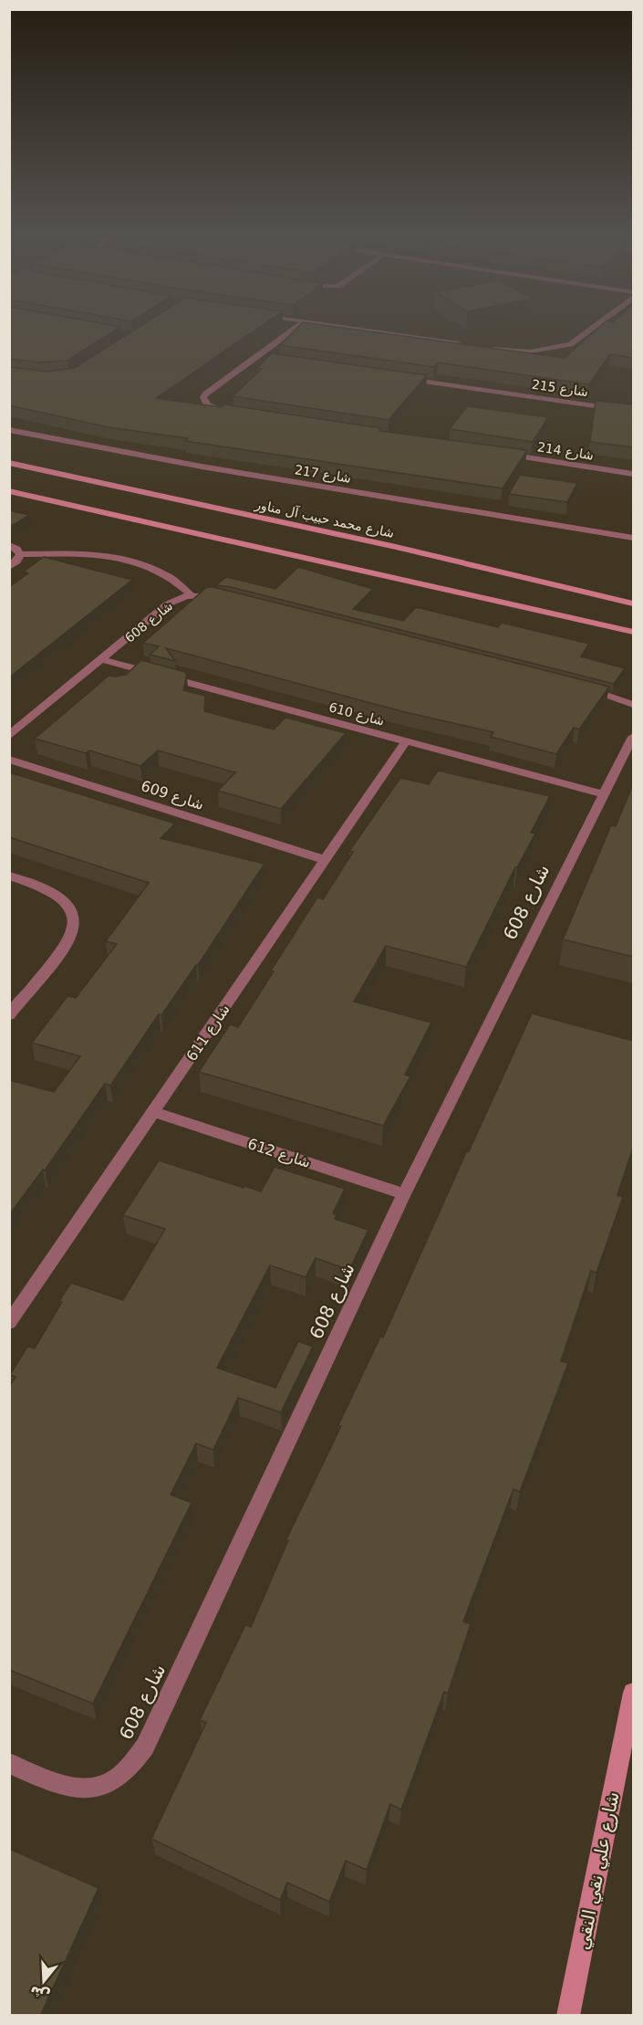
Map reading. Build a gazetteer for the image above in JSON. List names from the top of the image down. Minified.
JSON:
{"streets":{"main road":["شارع محمد حبيب آل مناور","شارع علي نقي النقي"],"street":["شارع 215","شارع 214","شارع 217","شارع 608","شارع 610","شارع 609","شارع 611","شارع 612"]},"crossings":[["شارع 608","شارع 610"],["شارع 608","شارع 612"],["شارع 610","شارع 611"],["شارع 609","شارع 611"],["شارع 611","شارع 612"]],"north":"bottom"}
